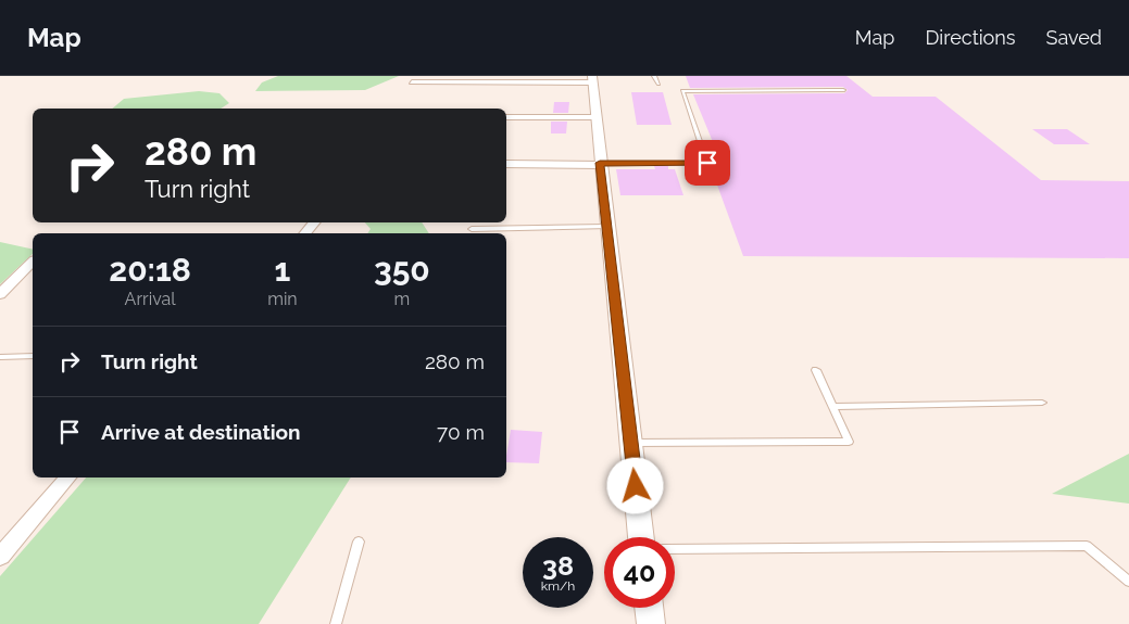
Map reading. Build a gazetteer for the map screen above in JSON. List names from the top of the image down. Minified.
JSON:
{"page":{"header":"Map","nav":["Map","Directions","Saved"],"turn":["280 m","Turn right"],"eta":["20:18","Arrival","1","min","350","m"],"list":[{"name":"Turn right","value":"280 m"},{"name":"Arrive at destination","value":"70 m"}],"speed":"38 km/h","limit":"40"}}
